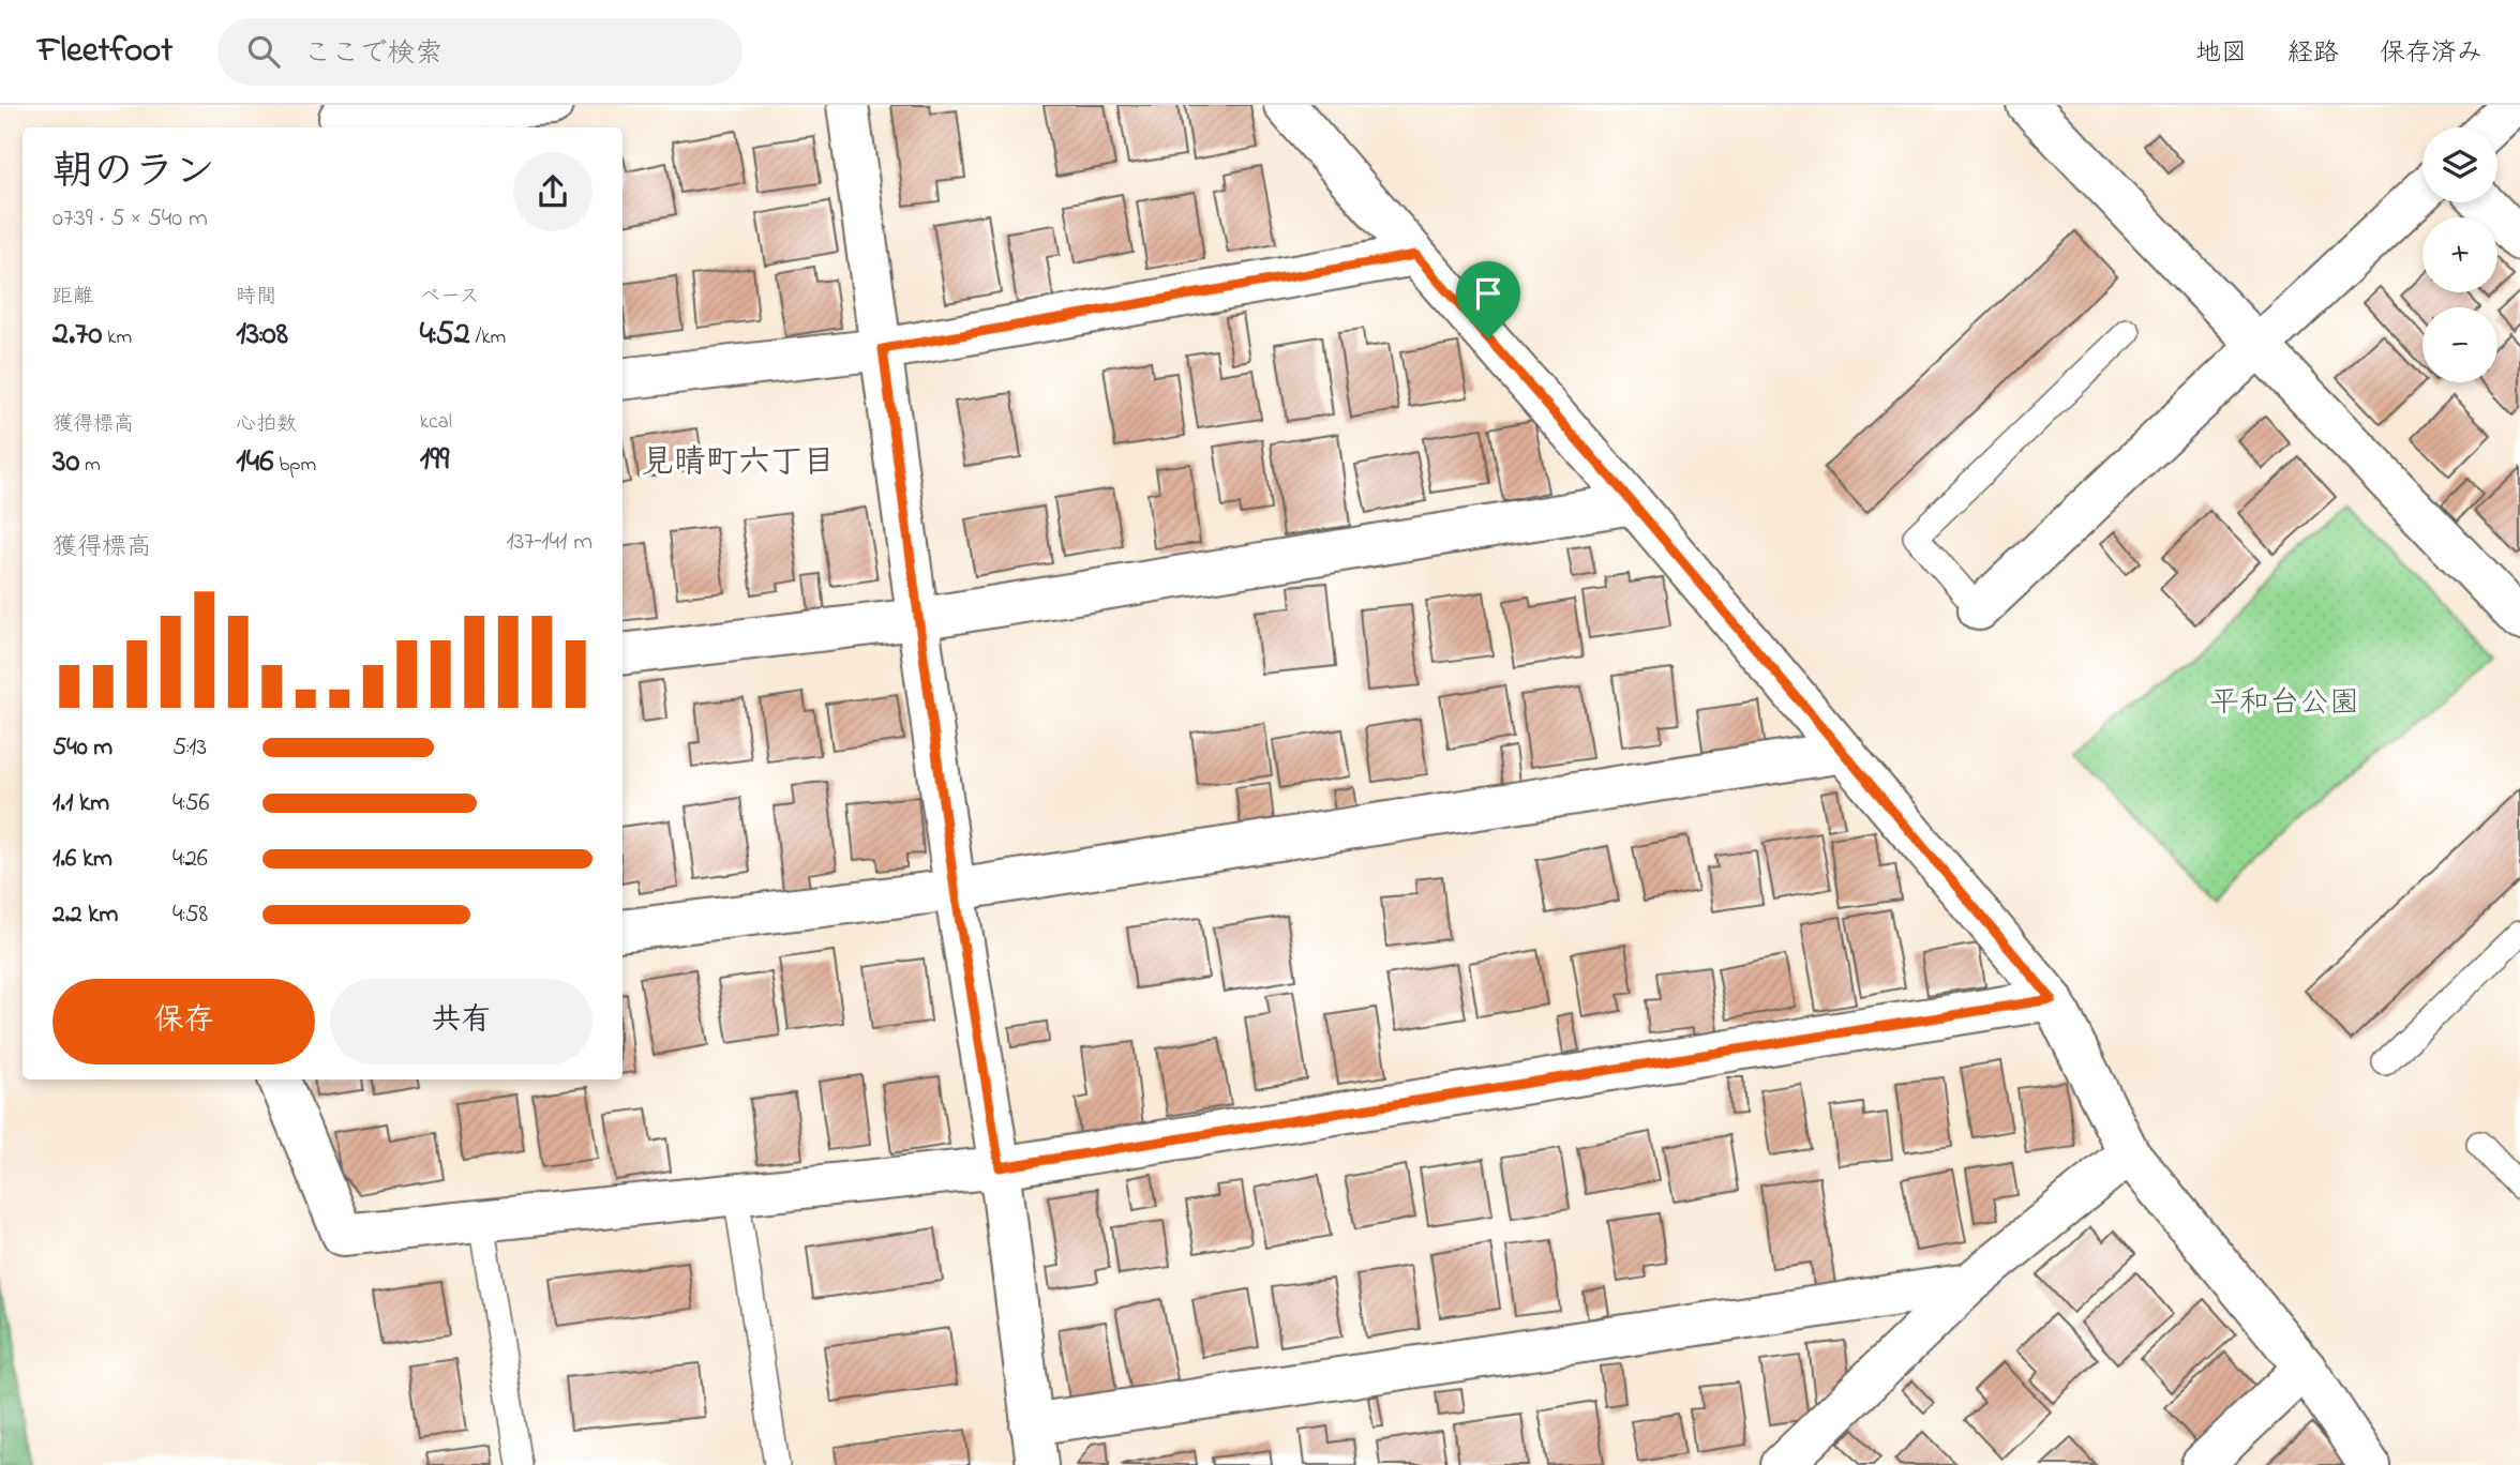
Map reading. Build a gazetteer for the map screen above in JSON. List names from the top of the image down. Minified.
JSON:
{"districts":["見晴町六丁目"],"parks":["平和台公園"],"page":{"header":"Fleetfoot","search":"ここで検索","nav":["地図","経路","保存済み"],"map_buttons":["+","−"],"heading":["朝のラン","07:39 · 5 × 540 m"],"stats":[["距離","2.70 km"],["時間","13:08"],["ペース","4:52 /km"],["獲得標高","30 m"],["心拍数","146 bpm"],["kcal","199"]],"chart":["獲得標高","137–141 m"],"list":[{"name":"540 m","note":"5:13"},{"name":"1.1 km","note":"4:56"},{"name":"1.6 km","note":"4:26"},{"name":"2.2 km","note":"4:58"}],"buttons":["保存","共有"]}}
